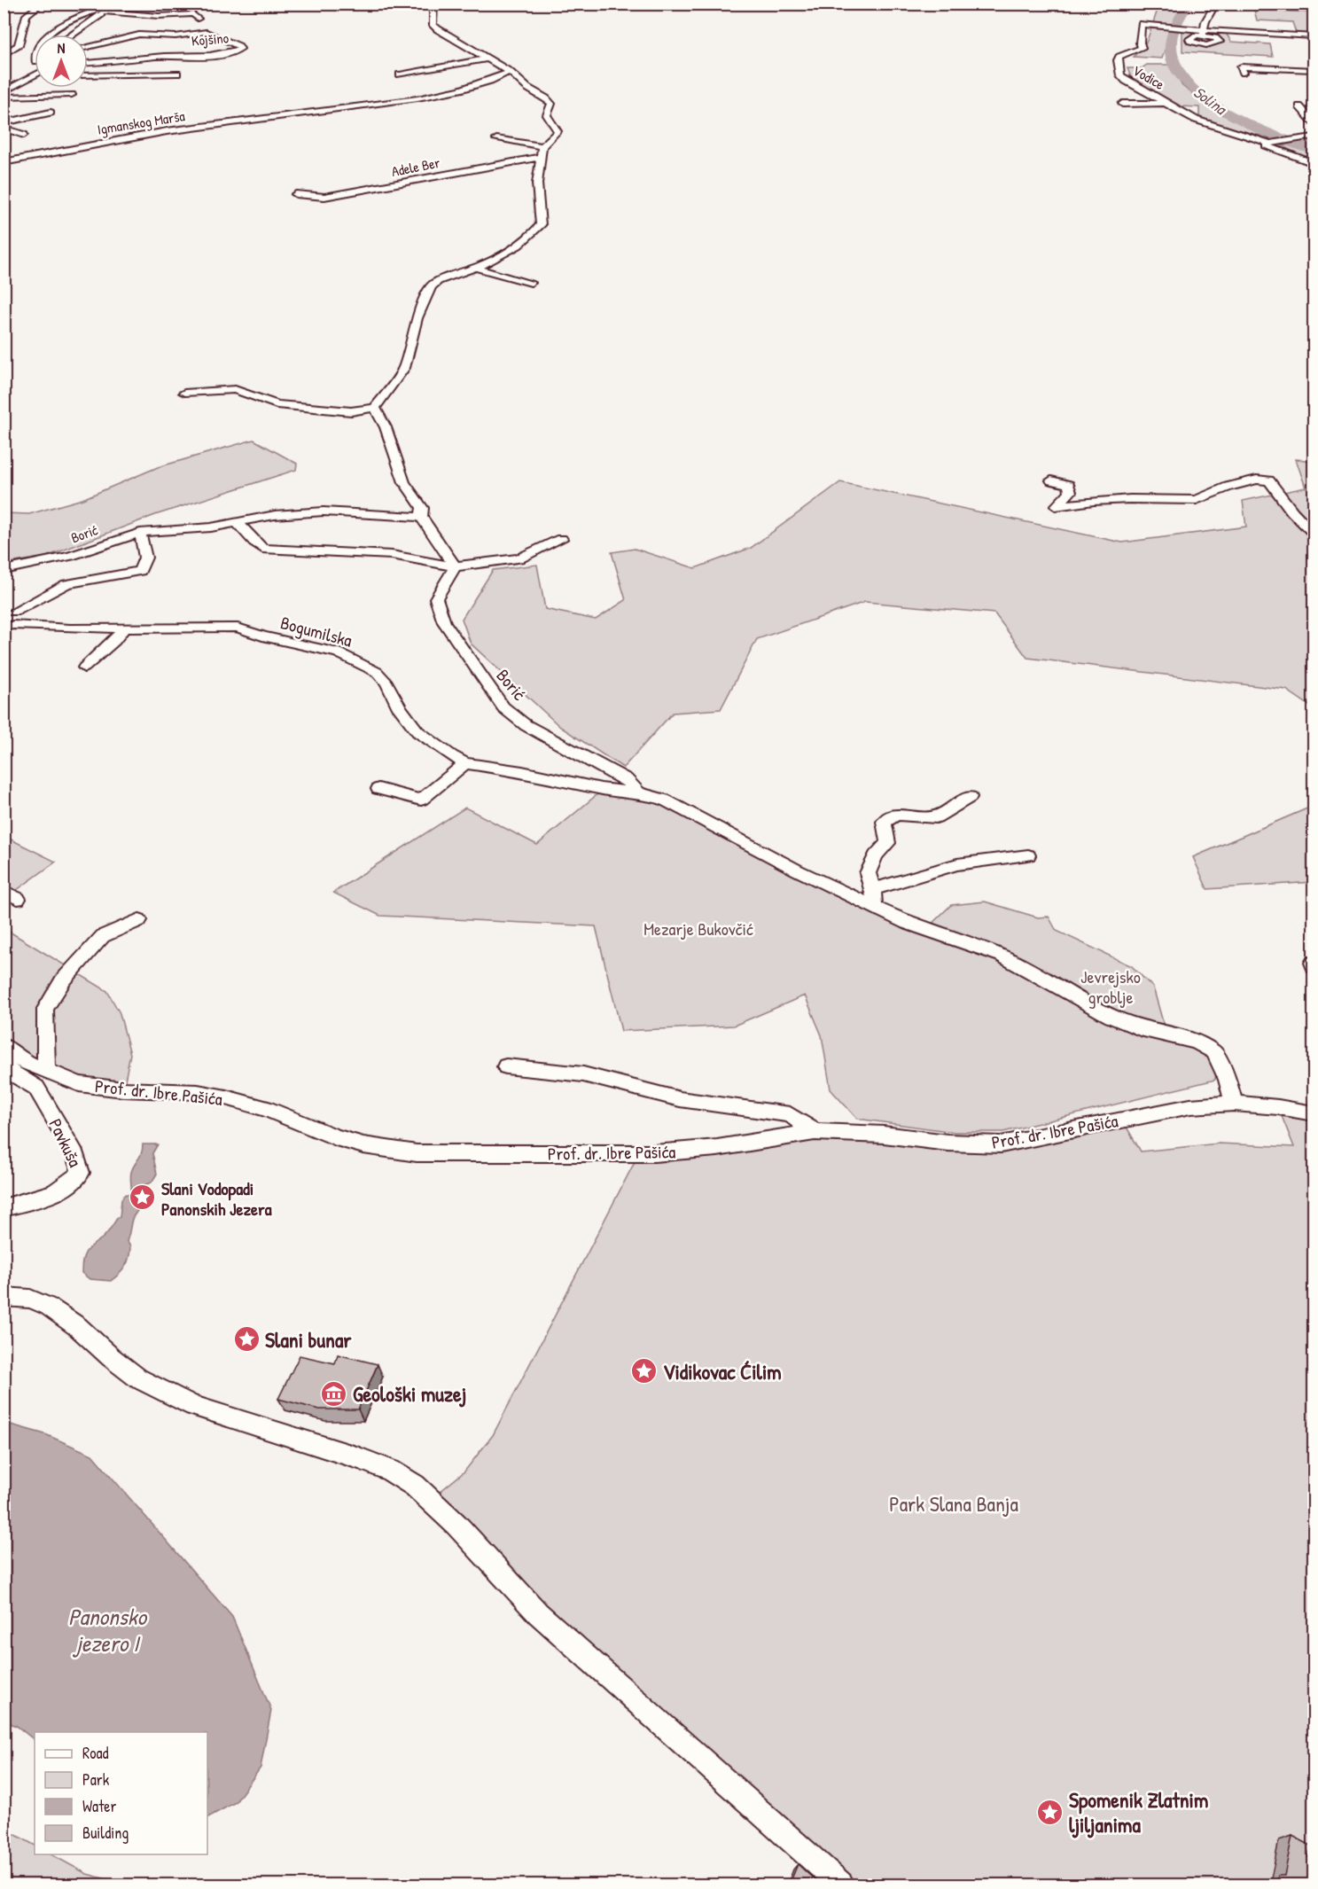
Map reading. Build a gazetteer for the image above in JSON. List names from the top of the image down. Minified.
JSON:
{"streets":{"street":["Kojšino","Vodice","Igmanskog Marša","Adele Ber","Borić","Bogumilska","Prof. dr. Ibre Pašića","Pavkuša"]},"crossings":[["Borić","Bogumilska"],["Prof. dr. Ibre Pašića","Pavkuša"]],"water":["Solina","Panonsko jezero I"],"parks":["Mezarje Bukovčić","Jevrejsko groblje","Park Slana Banja"],"places":{"place":["Slani Vodopadi Panonskih Jezera","Slani bunar","Vidikovac Ćilim","Spomenik Zlatnim ljiljanima"],"museum":["Geološki muzej"]},"legend":["Road","Park","Water","Building"],"north":"top"}
